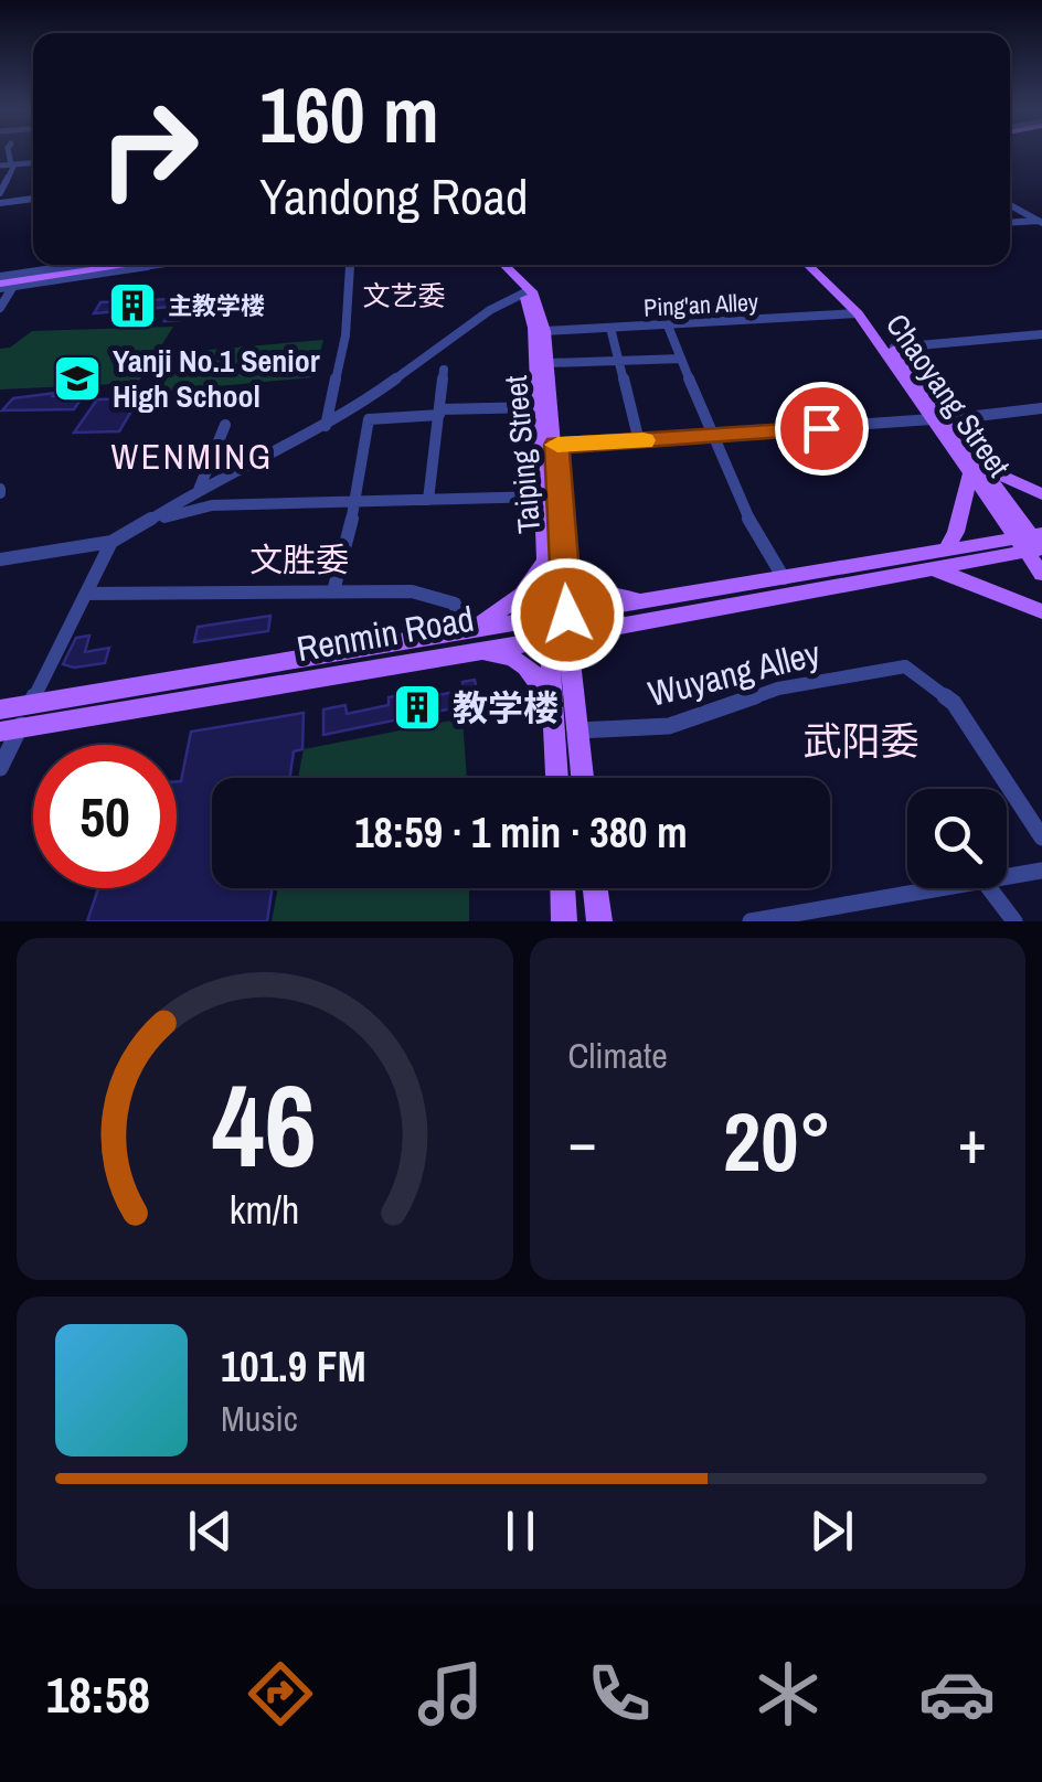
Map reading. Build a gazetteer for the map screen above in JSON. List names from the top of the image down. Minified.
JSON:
{"streets":{"main road":["Chaoyang Street","Taiping Street","Renmin Road"],"street":["Ping'an Alley","Wuyang Alley"]},"crossings":[["Ping'an Alley","Chaoyang Street"],["Ping'an Alley","Taiping Street"],["Chaoyang Street","Renmin Road"],["Taiping Street","Renmin Road"],["Taiping Street","Wuyang Alley"]],"districts":["文艺委","WENMING","文胜委","武阳委"],"places":{"building":["主教学楼","教学楼"],"school or university":["Yanji No.1 Senior High School"]},"page":{"turn":["160 m","Yandong Road"],"limit":"50","trip":"18:59 · 1 min · 380 m","tile":"Climate","heat":["−","20°","+"],"song":["101.9 FM","Music"],"tabs":"18:58","gauge":["46","km/h"]}}
